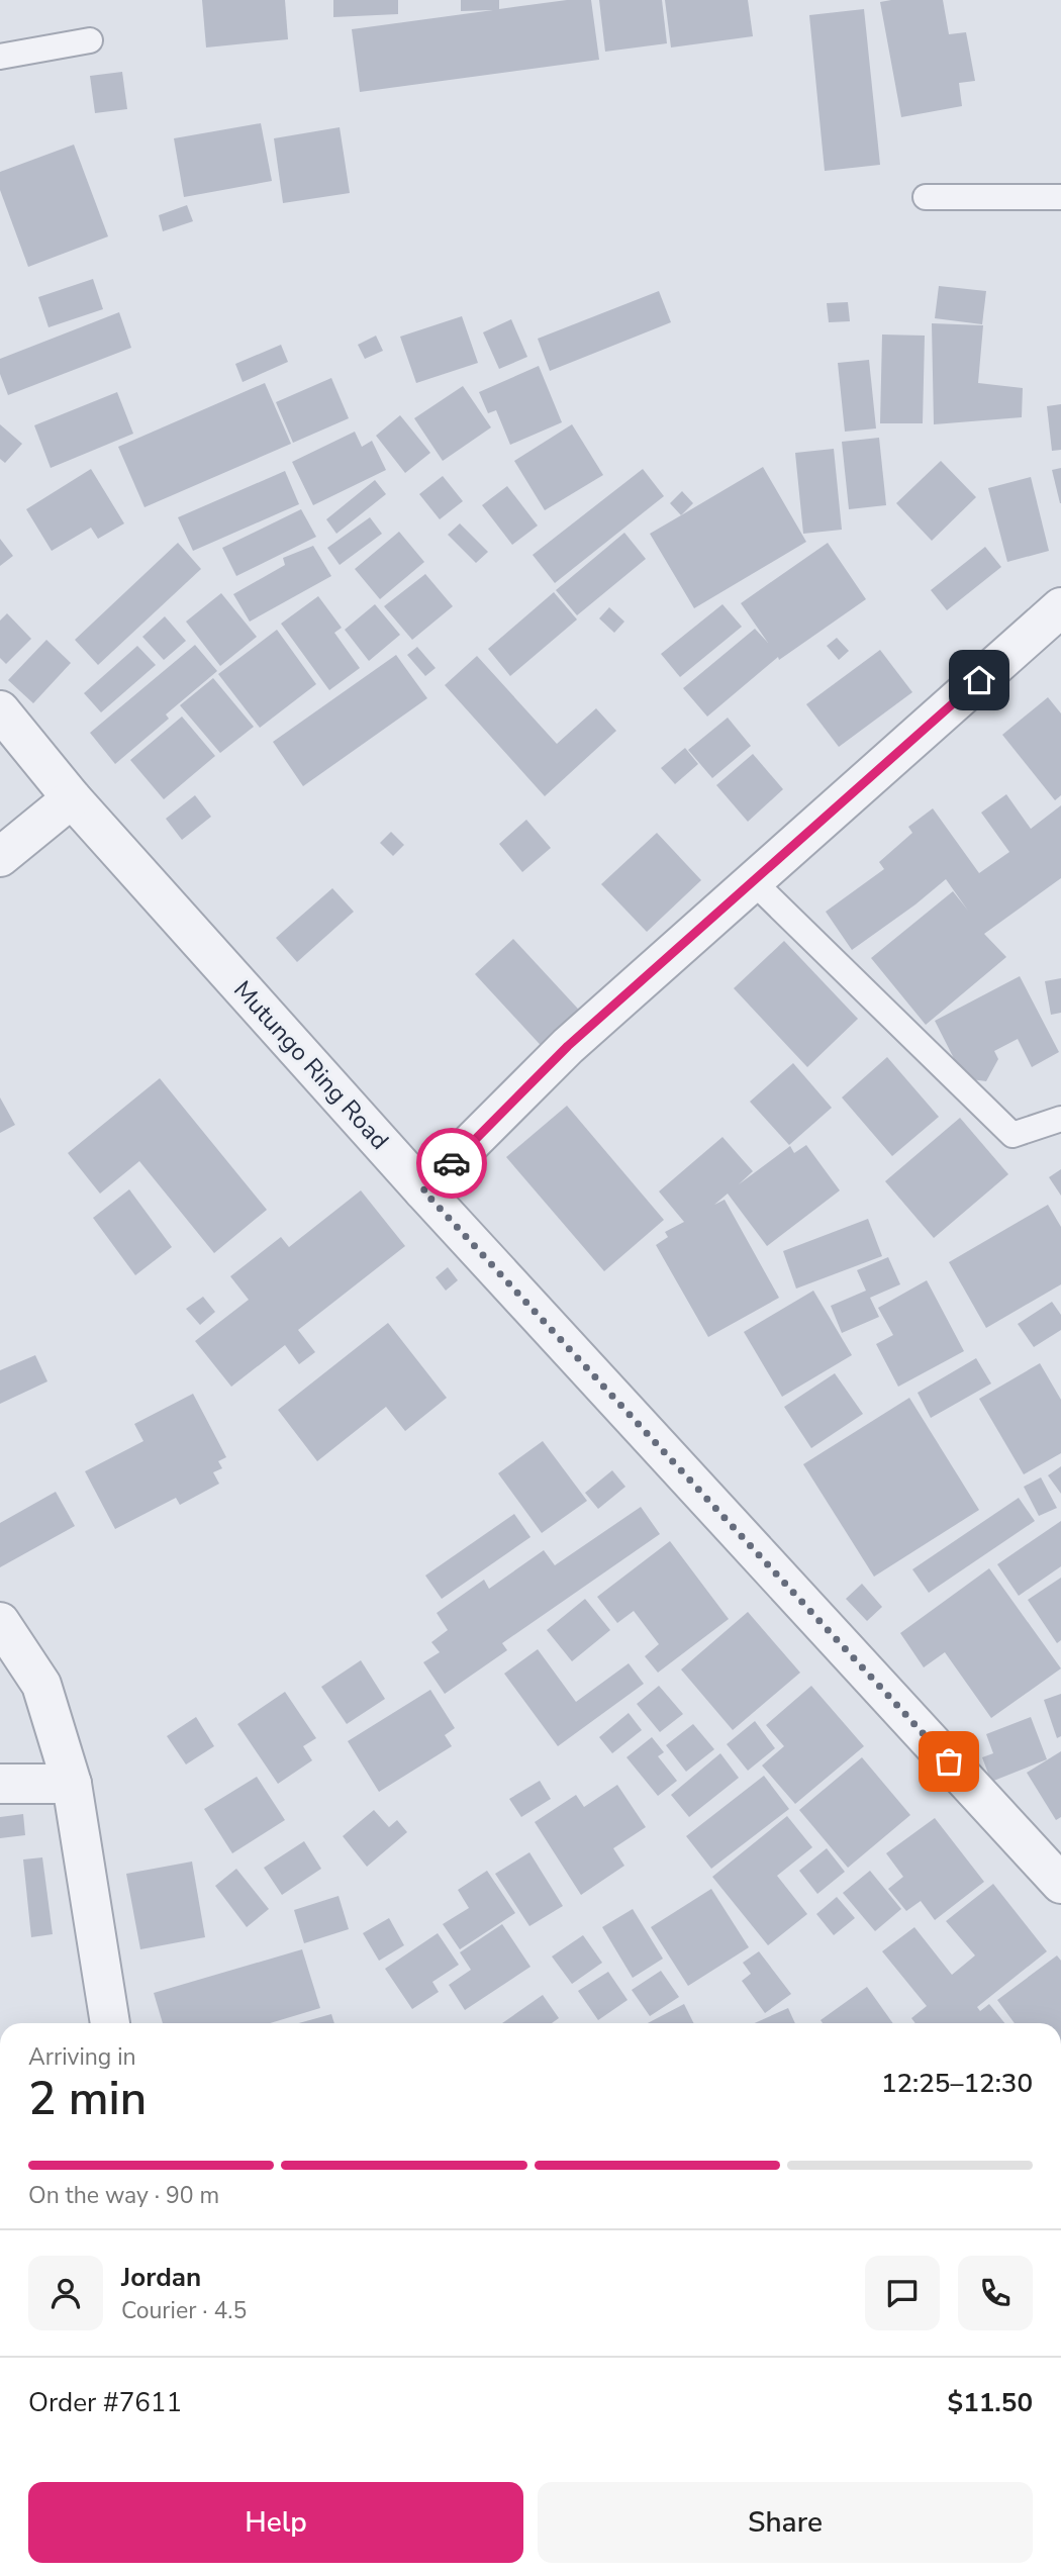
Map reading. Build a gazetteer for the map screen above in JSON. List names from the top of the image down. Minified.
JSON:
{"streets":{"street":["Mutungo Ring Road"]},"page":{"heading":["2 min","Arriving in","12:25–12:30"],"panel":["Jordan","Courier · 4.5","Order #7611","$11.50"],"bar":"On the way · 90 m","buttons":["Help","Share"]}}
